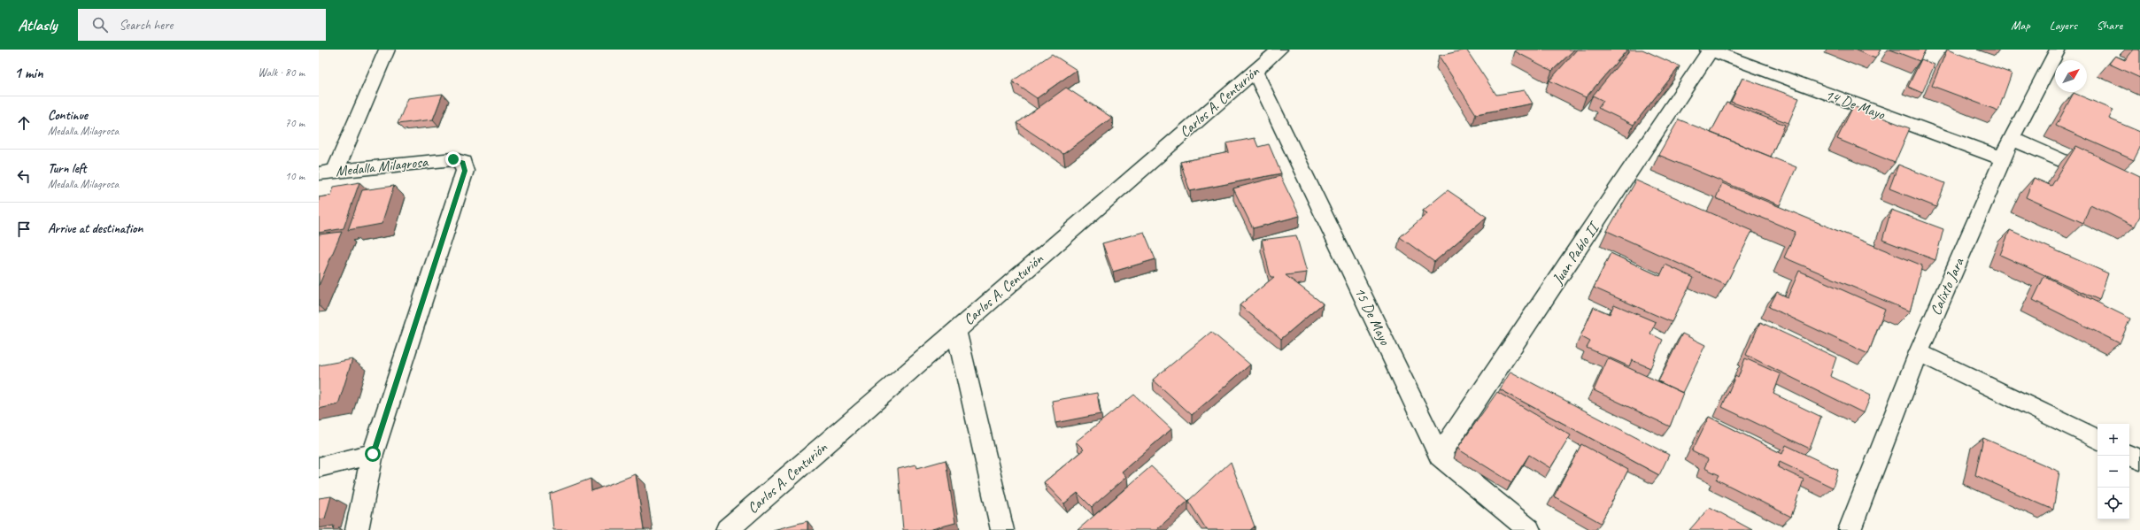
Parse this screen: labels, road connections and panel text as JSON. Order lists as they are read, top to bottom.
{
  "streets": {
    "street": [
      "Carlos A. Centurión",
      "14 De Mayo",
      "Medalla Milagrosa",
      "Juan Pablo II",
      "Calixto Jara",
      "15 De Mayo"
    ]
  },
  "crossings": [
    ["Carlos A. Centurión", "15 De Mayo"],
    ["14 De Mayo", "Juan Pablo II"],
    ["14 De Mayo", "Calixto Jara"],
    ["Juan Pablo II", "15 De Mayo"]
  ],
  "north": "top right",
  "page": {
    "header": "Atlasly",
    "search": "Search here",
    "nav": ["Map", "Layers", "Share"],
    "heading": ["1 min", "Walk · 80 m"],
    "list": [
      ["Continue", "Medalla Milagrosa", "70 m"],
      ["Turn left", "Medalla Milagrosa", "10 m"],
      "Arrive at destination"
    ],
    "map_buttons": ["+", "−"]
  }
}
